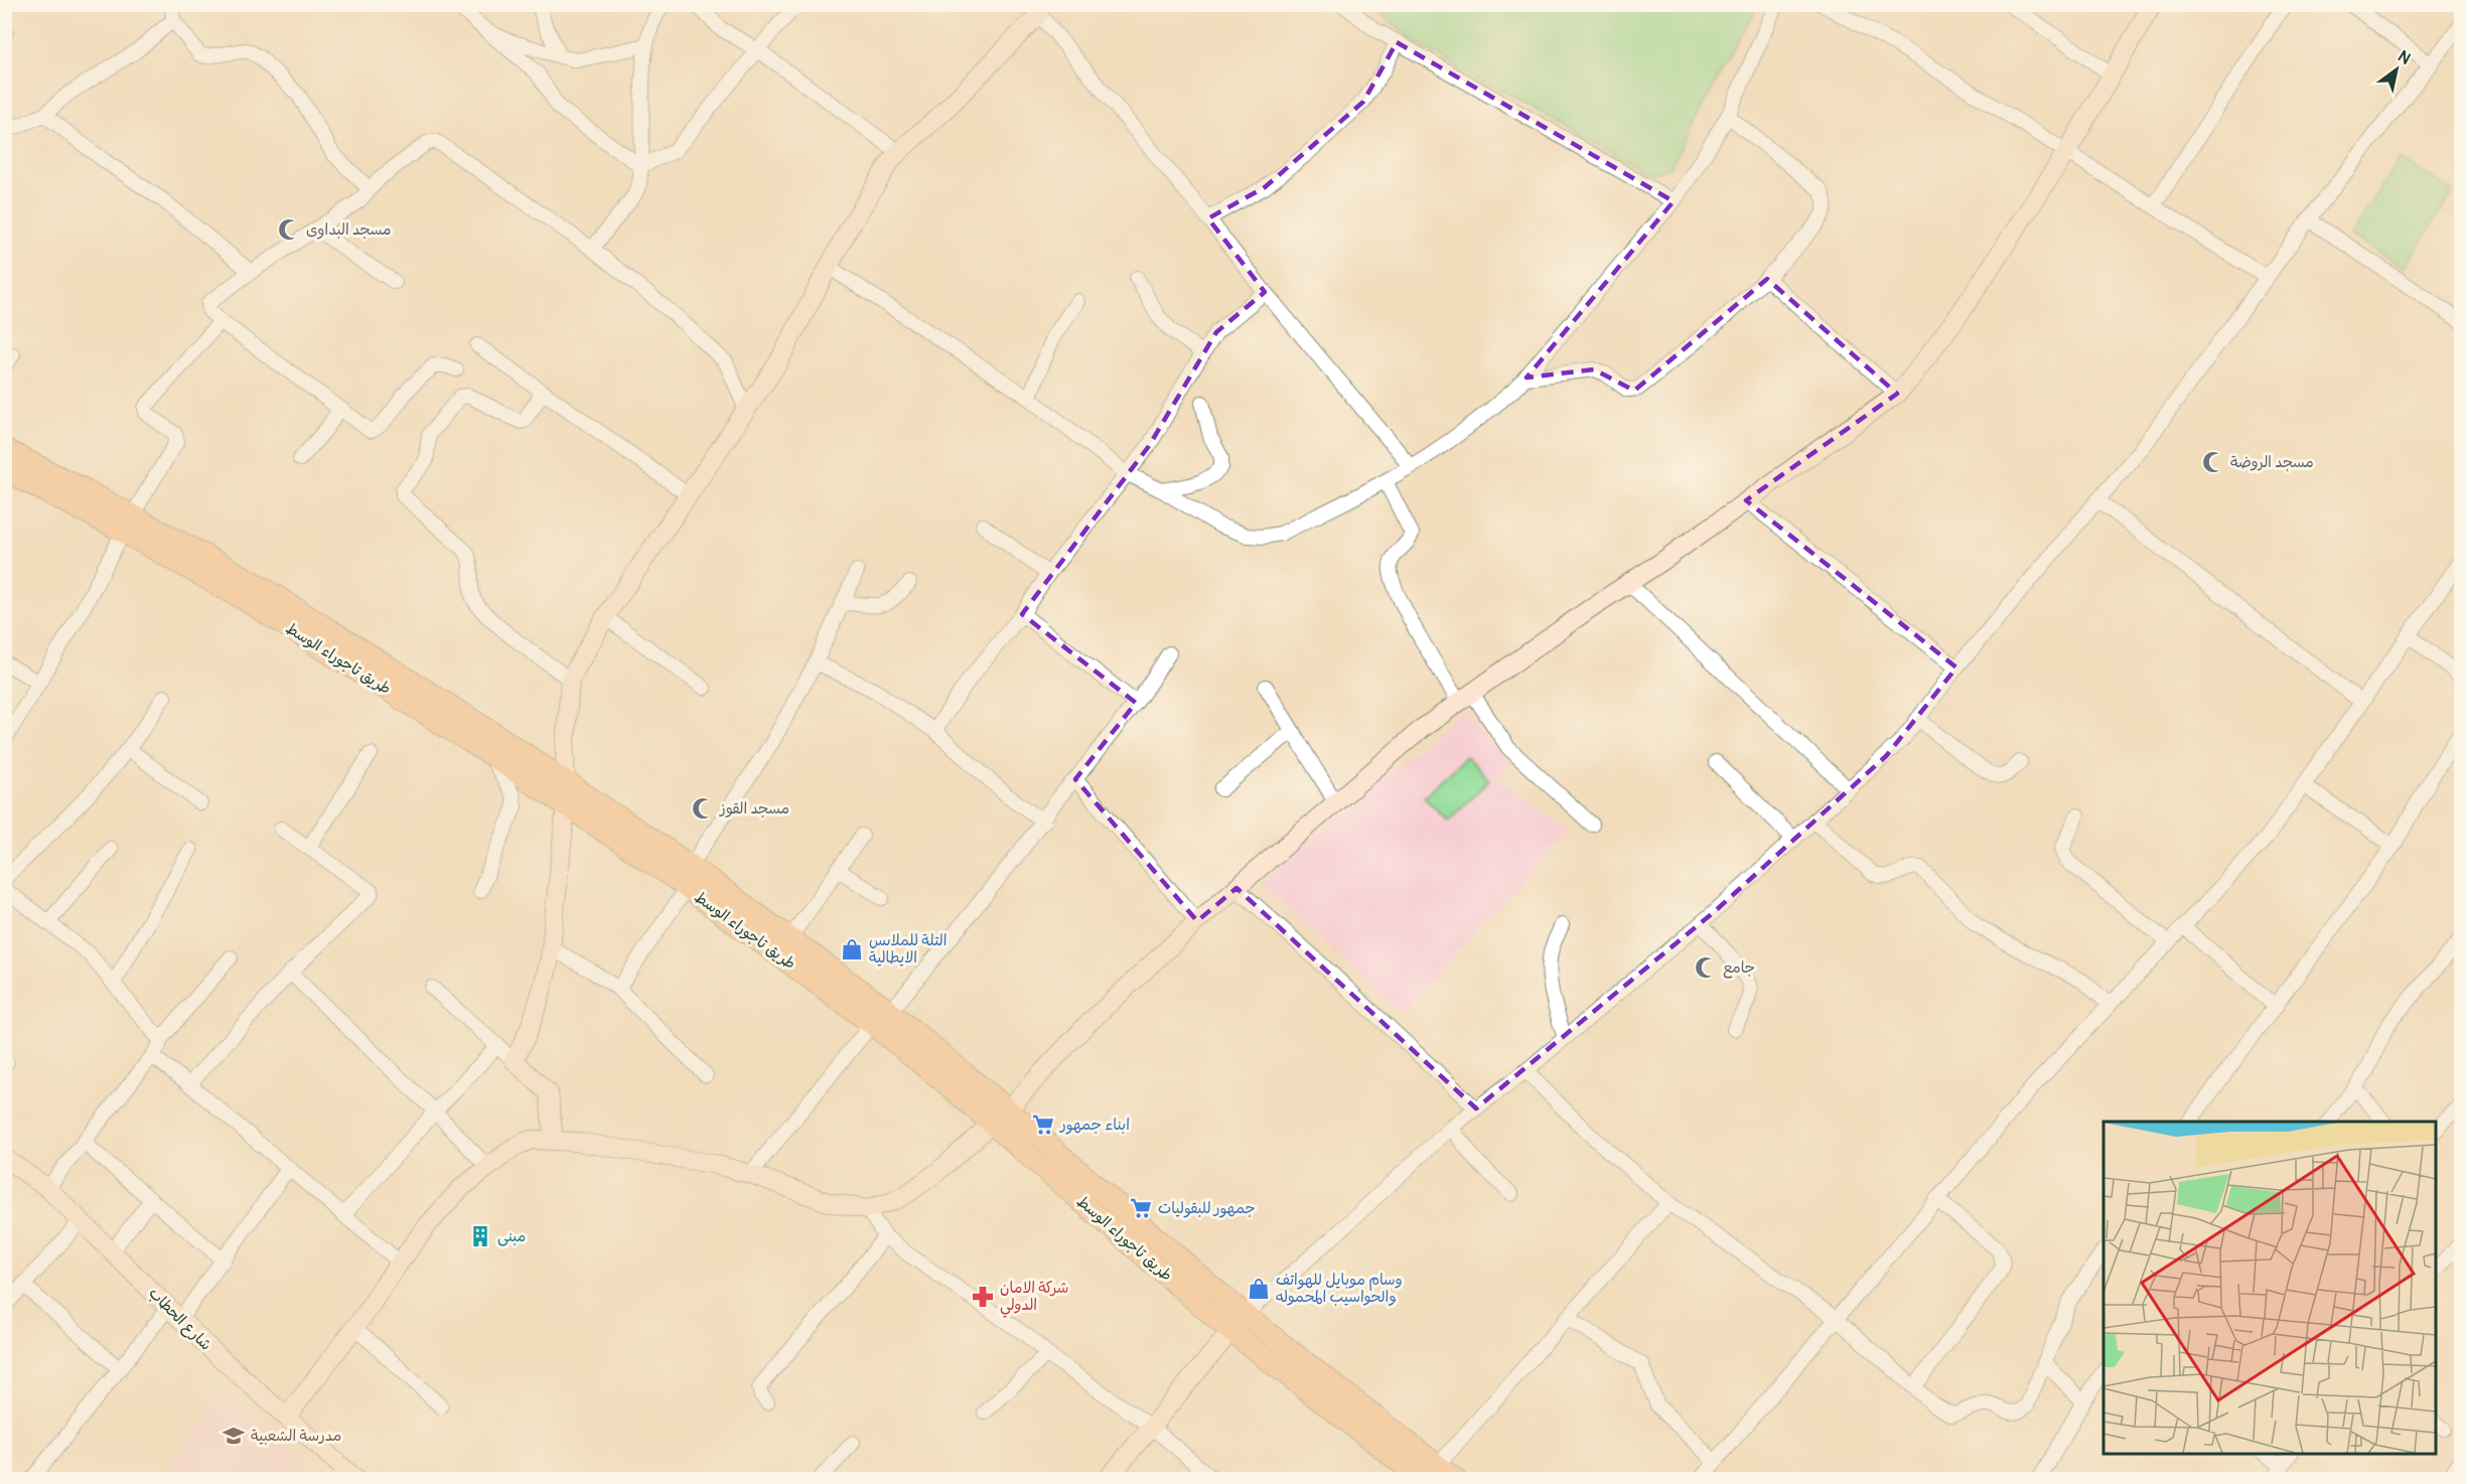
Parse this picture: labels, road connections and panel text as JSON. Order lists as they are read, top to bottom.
{
  "streets": {
    "main road": ["طريق تاجوراء الوسط"],
    "street": ["شارع الحطاب"]
  },
  "places": {
    "mosque": [
      "مسجد البداوى",
      "مسجد الروضة",
      "مسجد القوز",
      "جامع"
    ],
    "shop": ["التلة للملابس الايطالية", "وسام موبايل للهواتف والحواسيب المحموله"],
    "supermarket": ["ابناء جمهور", "جمهور للبقوليات"],
    "building": ["مبنى"],
    "pharmacy": ["شركة الامان الدولي"],
    "school or university": ["مدرسة الشعبية"]
  },
  "north": "top right"
}
